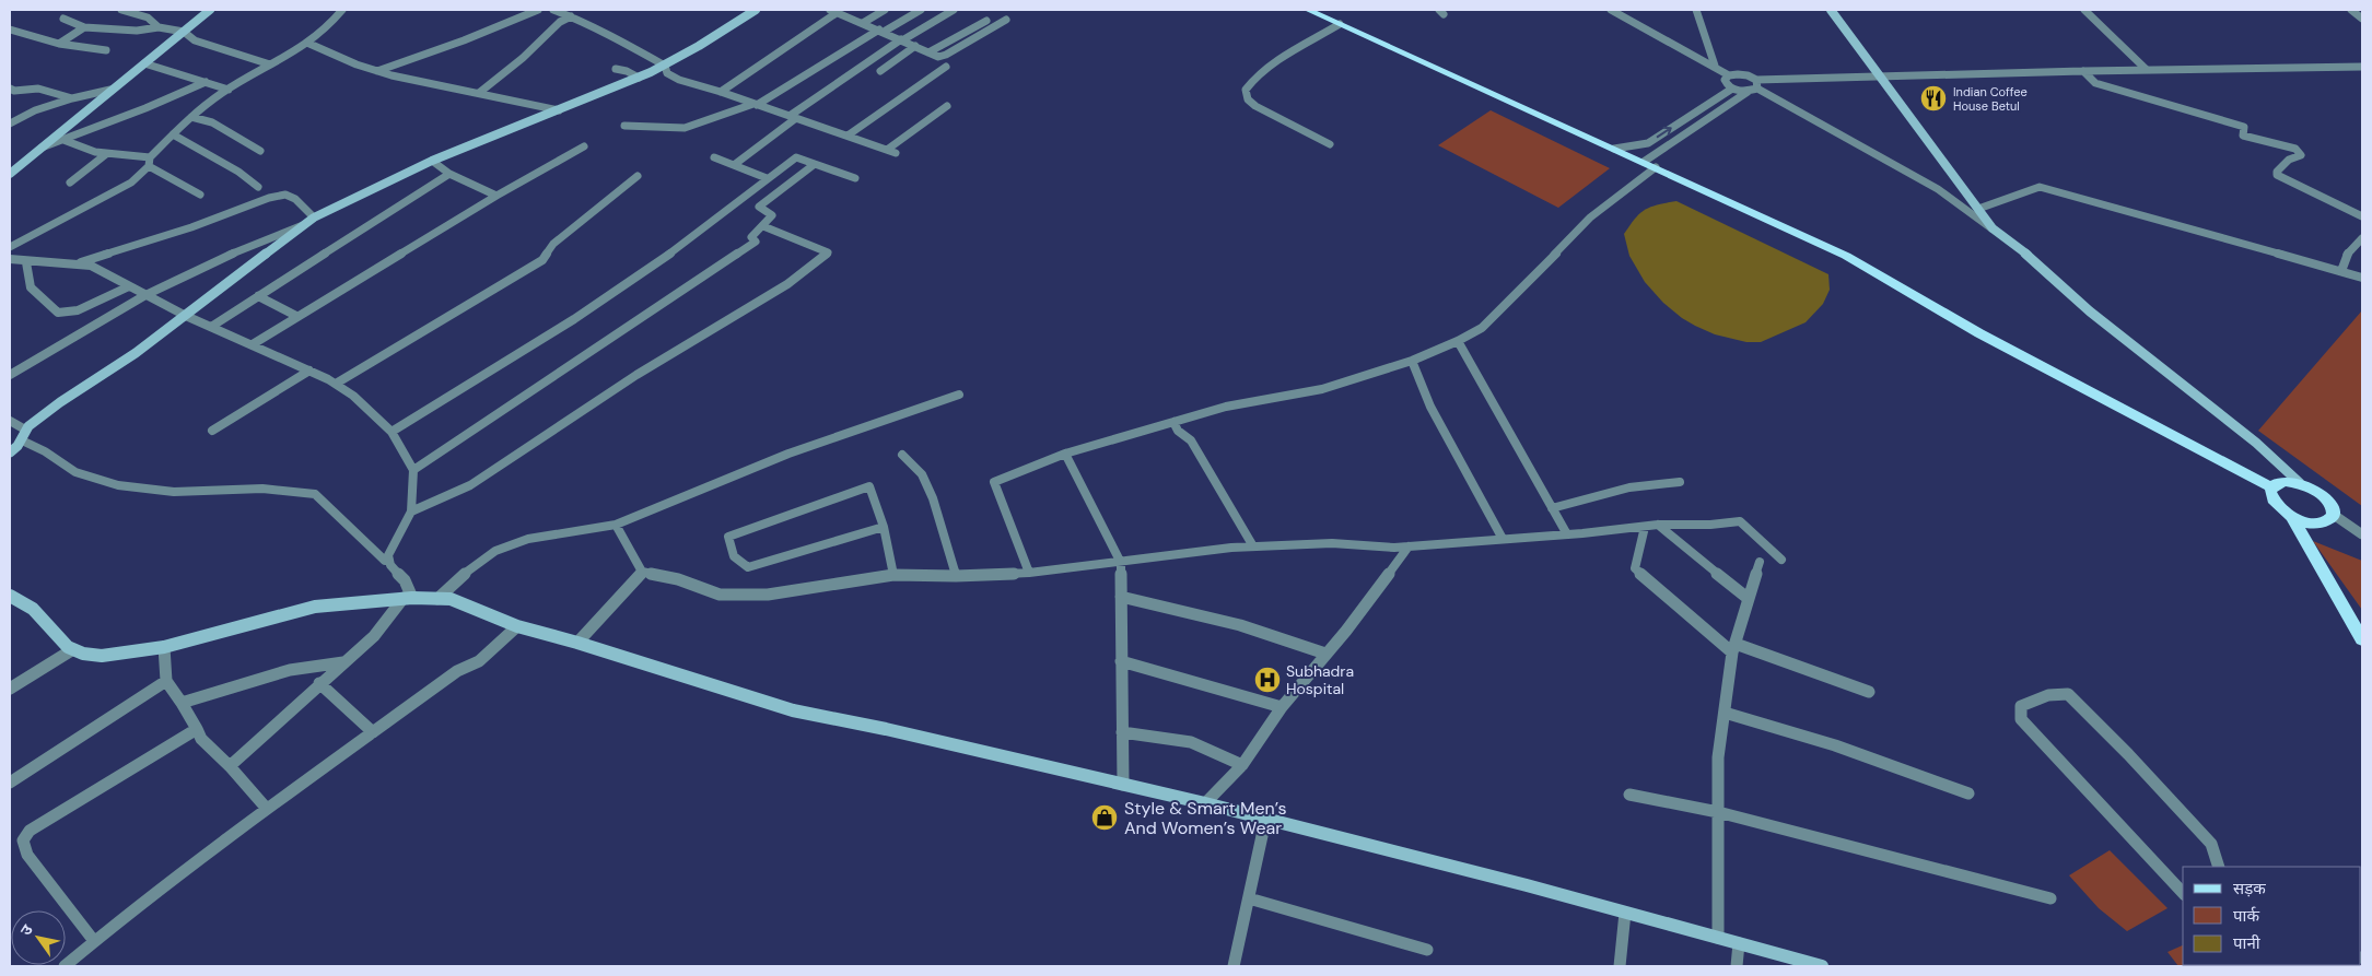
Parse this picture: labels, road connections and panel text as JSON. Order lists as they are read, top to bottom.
{
  "places": {
    "restaurant": ["Indian Coffee House Betul"],
    "hospital": ["Subhadra Hospital"],
    "shop": ["Style & Smart Men’s And Women’s Wear"]
  },
  "legend": ["सड़क", "पार्क", "पानी"],
  "north": "top left"
}
